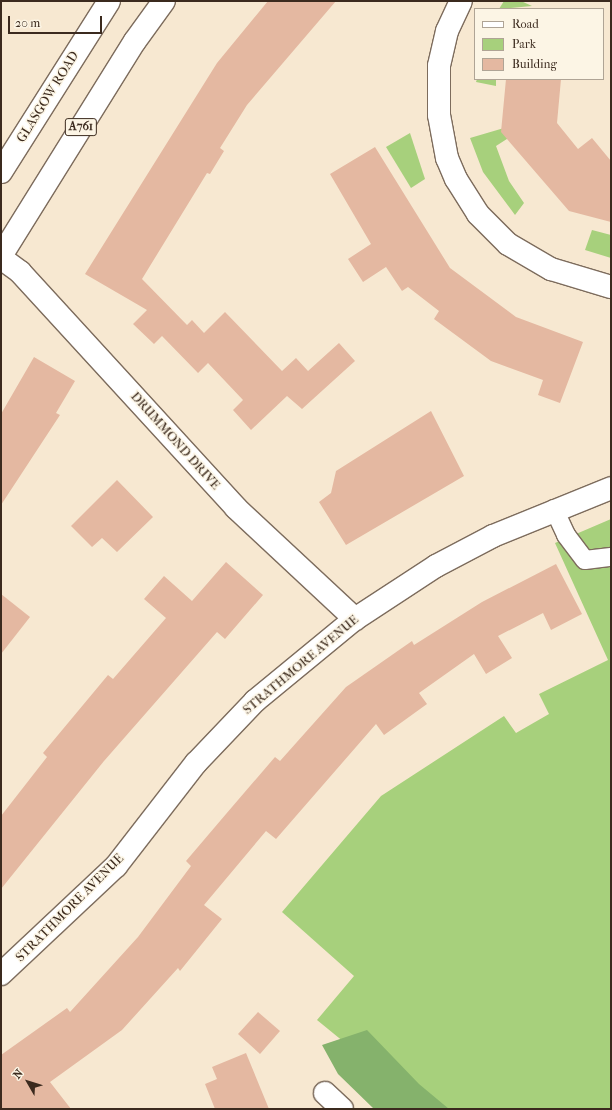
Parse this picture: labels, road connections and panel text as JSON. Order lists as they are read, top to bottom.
{
  "streets": {
    "street": [
      "GLASGOW ROAD",
      "A761",
      "DRUMMOND DRIVE",
      "STRATHMORE AVENUE"
    ]
  },
  "crossings": [
    ["A761", "DRUMMOND DRIVE"],
    ["DRUMMOND DRIVE", "STRATHMORE AVENUE"]
  ],
  "legend": ["Road", "Park", "Building"],
  "scale_bar": "20 m",
  "north": "top left"
}
